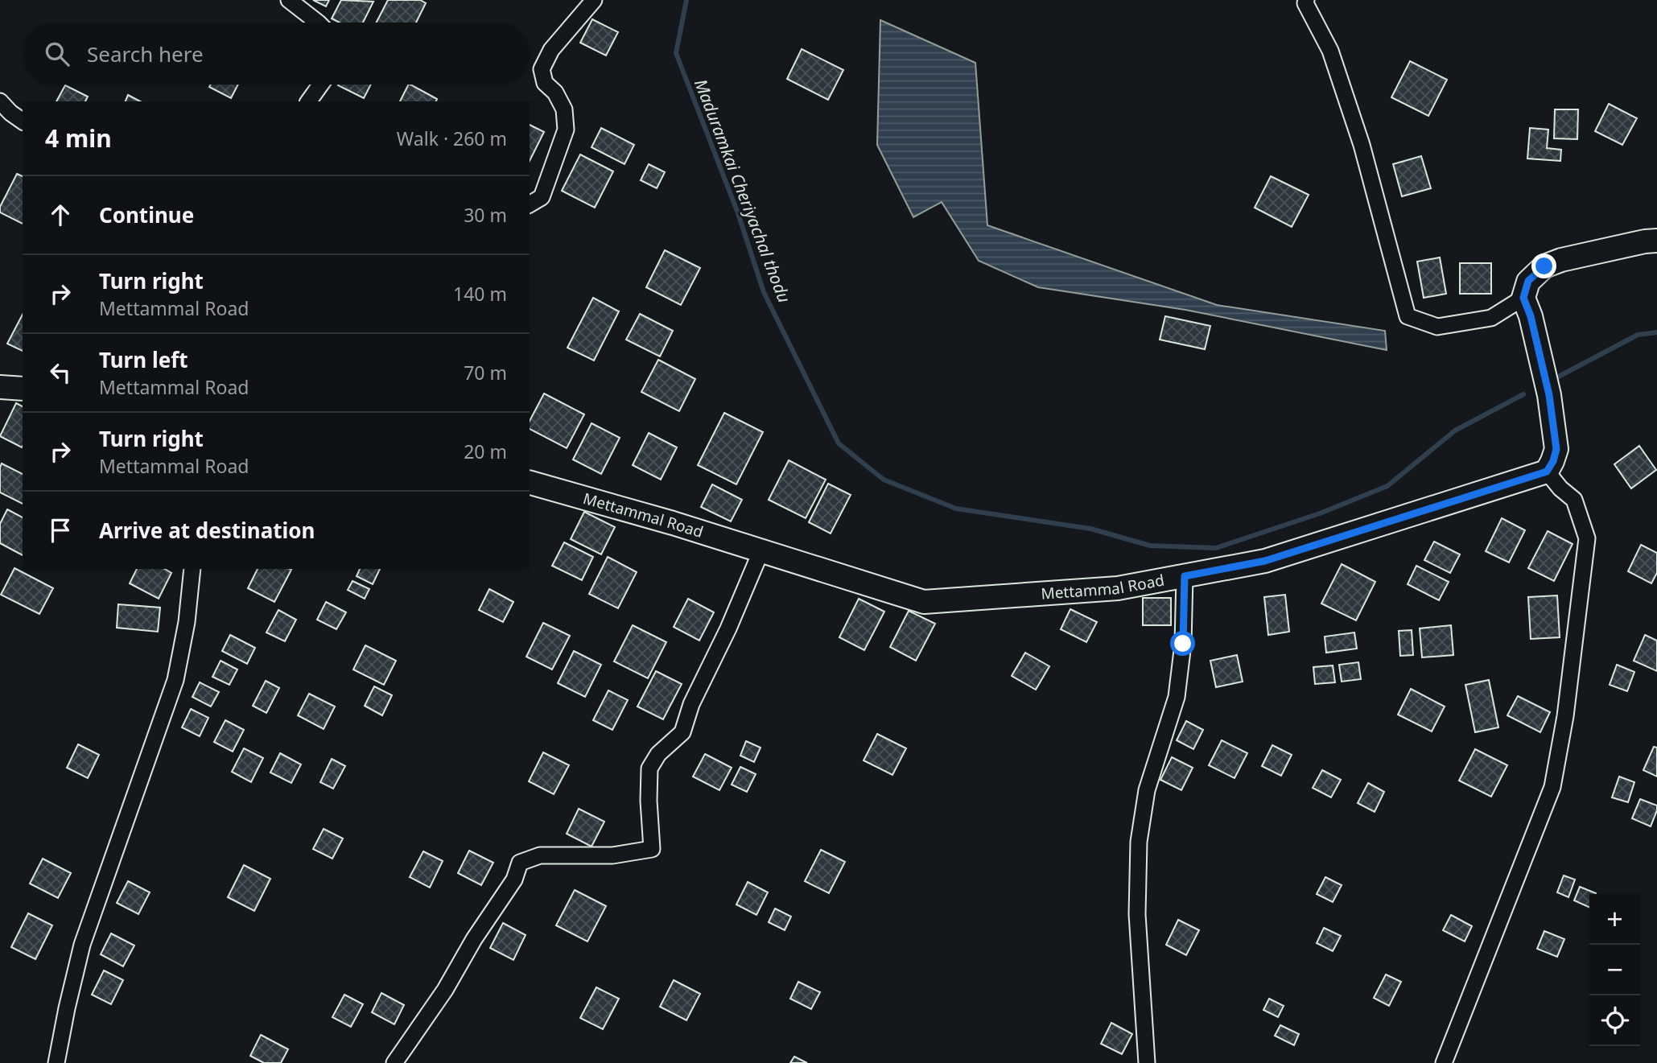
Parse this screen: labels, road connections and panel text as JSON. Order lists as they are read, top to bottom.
{
  "streets": {
    "main road": ["Mettammal Road"]
  },
  "water": ["Maduramkai Cheriyachal thodu"],
  "page": {
    "search": "Search here",
    "heading": ["4 min", "Walk · 260 m"],
    "list": [
      ["Continue", "30 m"],
      ["Turn right", "Mettammal Road", "140 m"],
      ["Turn left", "Mettammal Road", "70 m"],
      ["Turn right", "Mettammal Road", "20 m"],
      "Arrive at destination"
    ],
    "map_buttons": ["+", "−"]
  }
}
